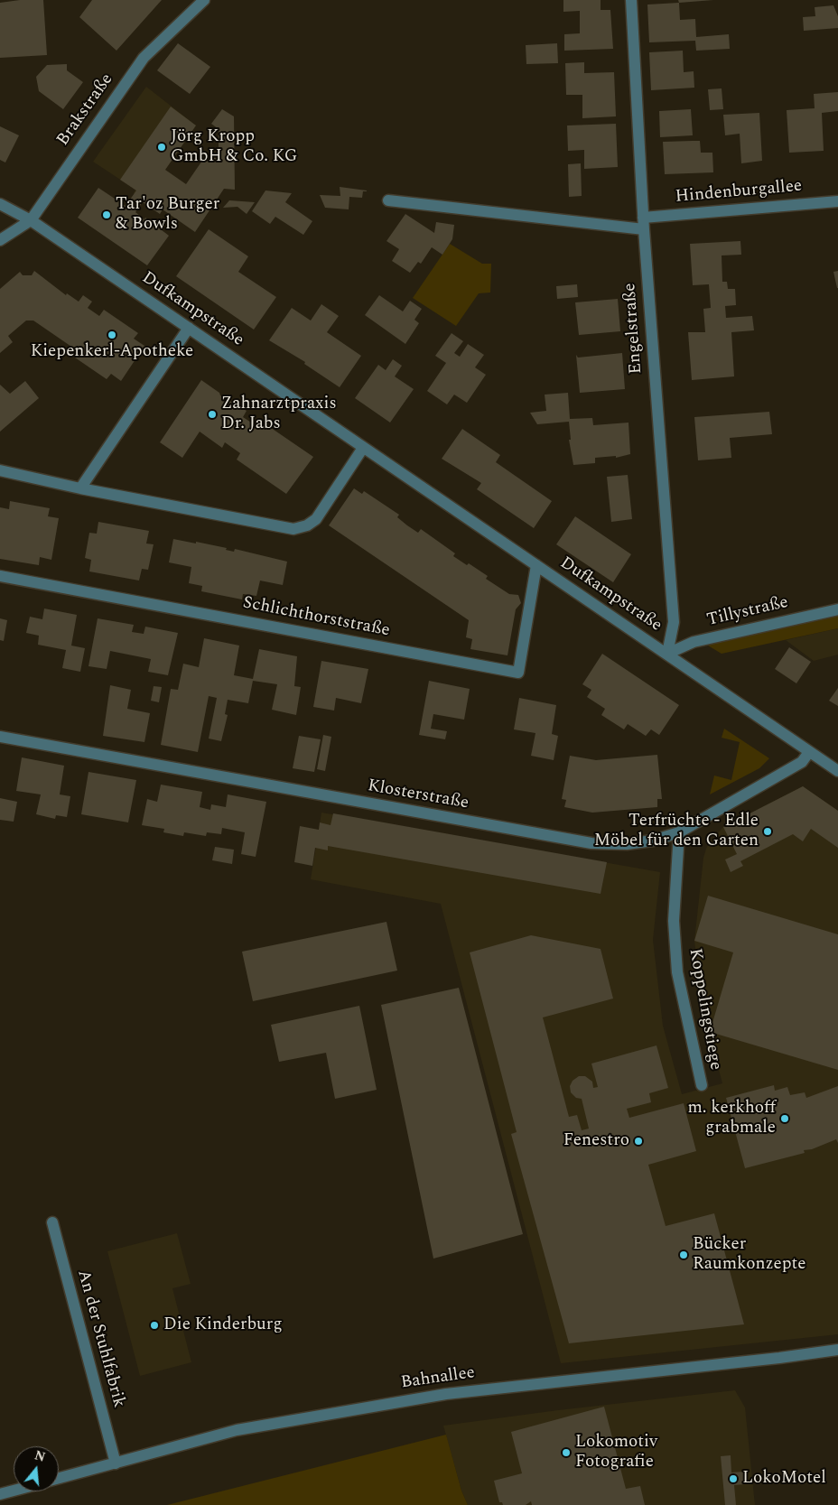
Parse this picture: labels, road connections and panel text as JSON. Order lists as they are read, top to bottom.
{
  "streets": {
    "street": [
      "Brakstraße",
      "Hindenburgallee",
      "Dufkampstraße",
      "Engelstraße",
      "Tillystraße",
      "Schlichthorststraße",
      "Klosterstraße",
      "Koppelingstiege",
      "An der Stuhlfabrik",
      "Bahnallee"
    ]
  },
  "crossings": [
    ["Brakstraße", "Dufkampstraße"],
    ["Hindenburgallee", "Engelstraße"],
    ["Dufkampstraße", "Engelstraße"],
    ["Dufkampstraße", "Tillystraße"],
    ["Dufkampstraße", "Schlichthorststraße"],
    ["Dufkampstraße", "Klosterstraße"],
    ["Engelstraße", "Tillystraße"],
    ["Klosterstraße", "Koppelingstiege"],
    ["An der Stuhlfabrik", "Bahnallee"]
  ],
  "places": [
    "Jörg Kropp GmbH & Co. KG",
    "Tar'oz Burger & Bowls",
    "Kiepenkerl-Apotheke",
    "Zahnarztpraxis Dr. Jabs",
    "Terfrüchte - Edle Möbel für den Garten",
    "m. kerkhoff grabmale",
    "Fenestro",
    "Bücker Raumkonzepte",
    "Die Kinderburg",
    "Lokomotiv Fotografie",
    "LokoMotel"
  ],
  "north": "top"
}
